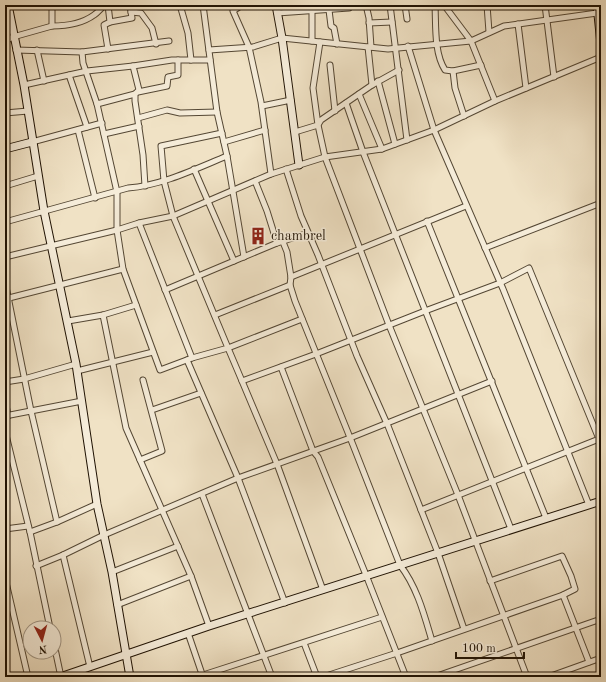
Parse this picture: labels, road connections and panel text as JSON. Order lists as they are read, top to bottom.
{
  "places": {
    "building": ["chambrel"]
  },
  "scale_bar": "100 m",
  "north": "bottom"
}
